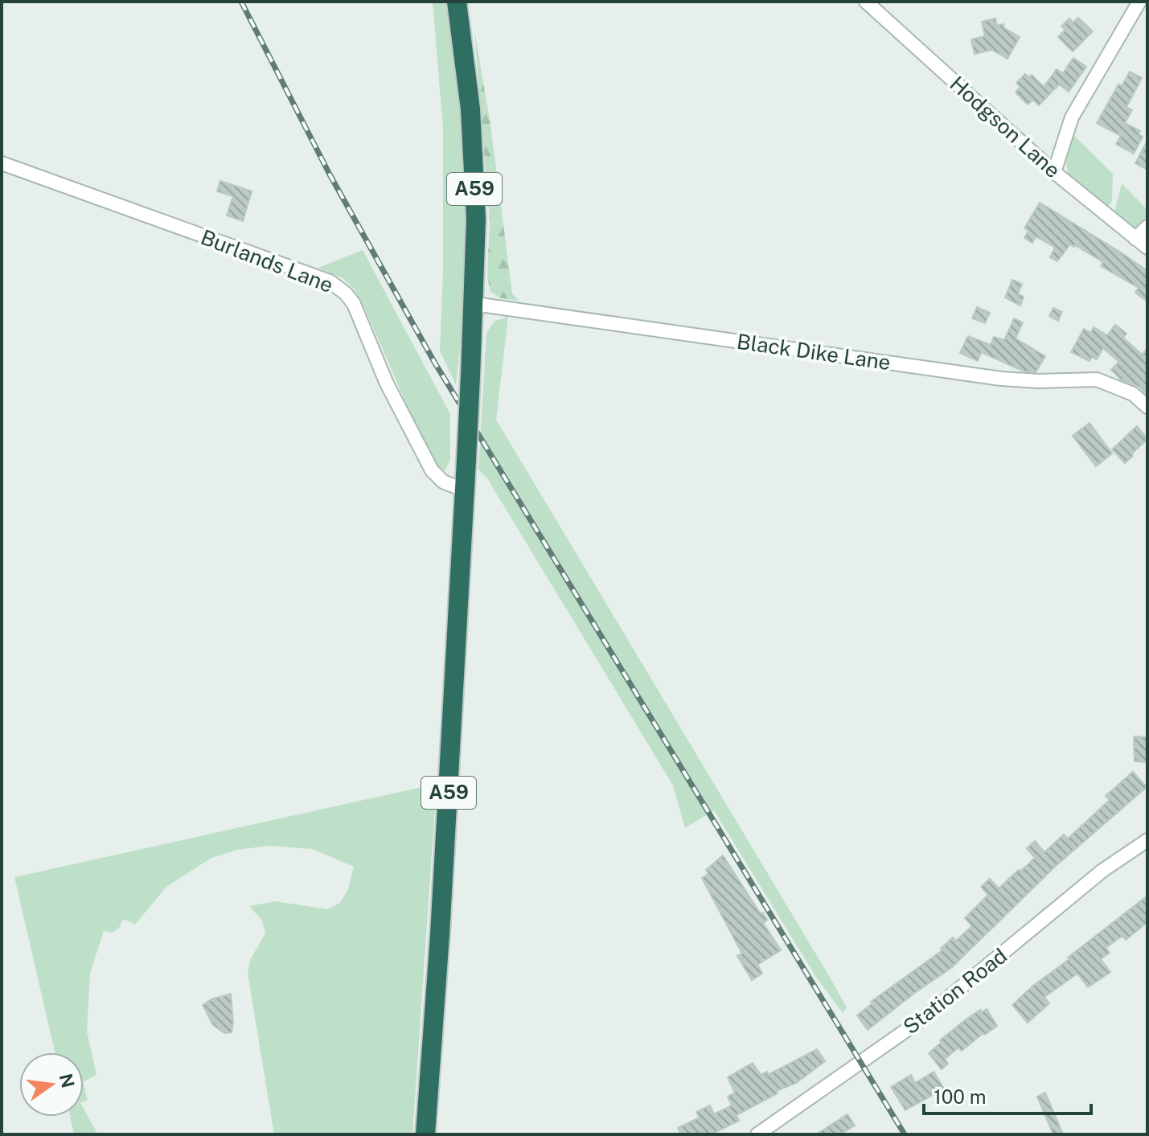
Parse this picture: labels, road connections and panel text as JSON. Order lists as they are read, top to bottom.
{
  "streets": {
    "highway": ["A59"],
    "street": [
      "Hodgson Lane",
      "Burlands Lane",
      "Black Dike Lane",
      "Station Road"
    ]
  },
  "crossings": [
    ["A59", "Burlands Lane"],
    ["A59", "Black Dike Lane"]
  ],
  "scale_bar": "100 m",
  "north": "right"
}
